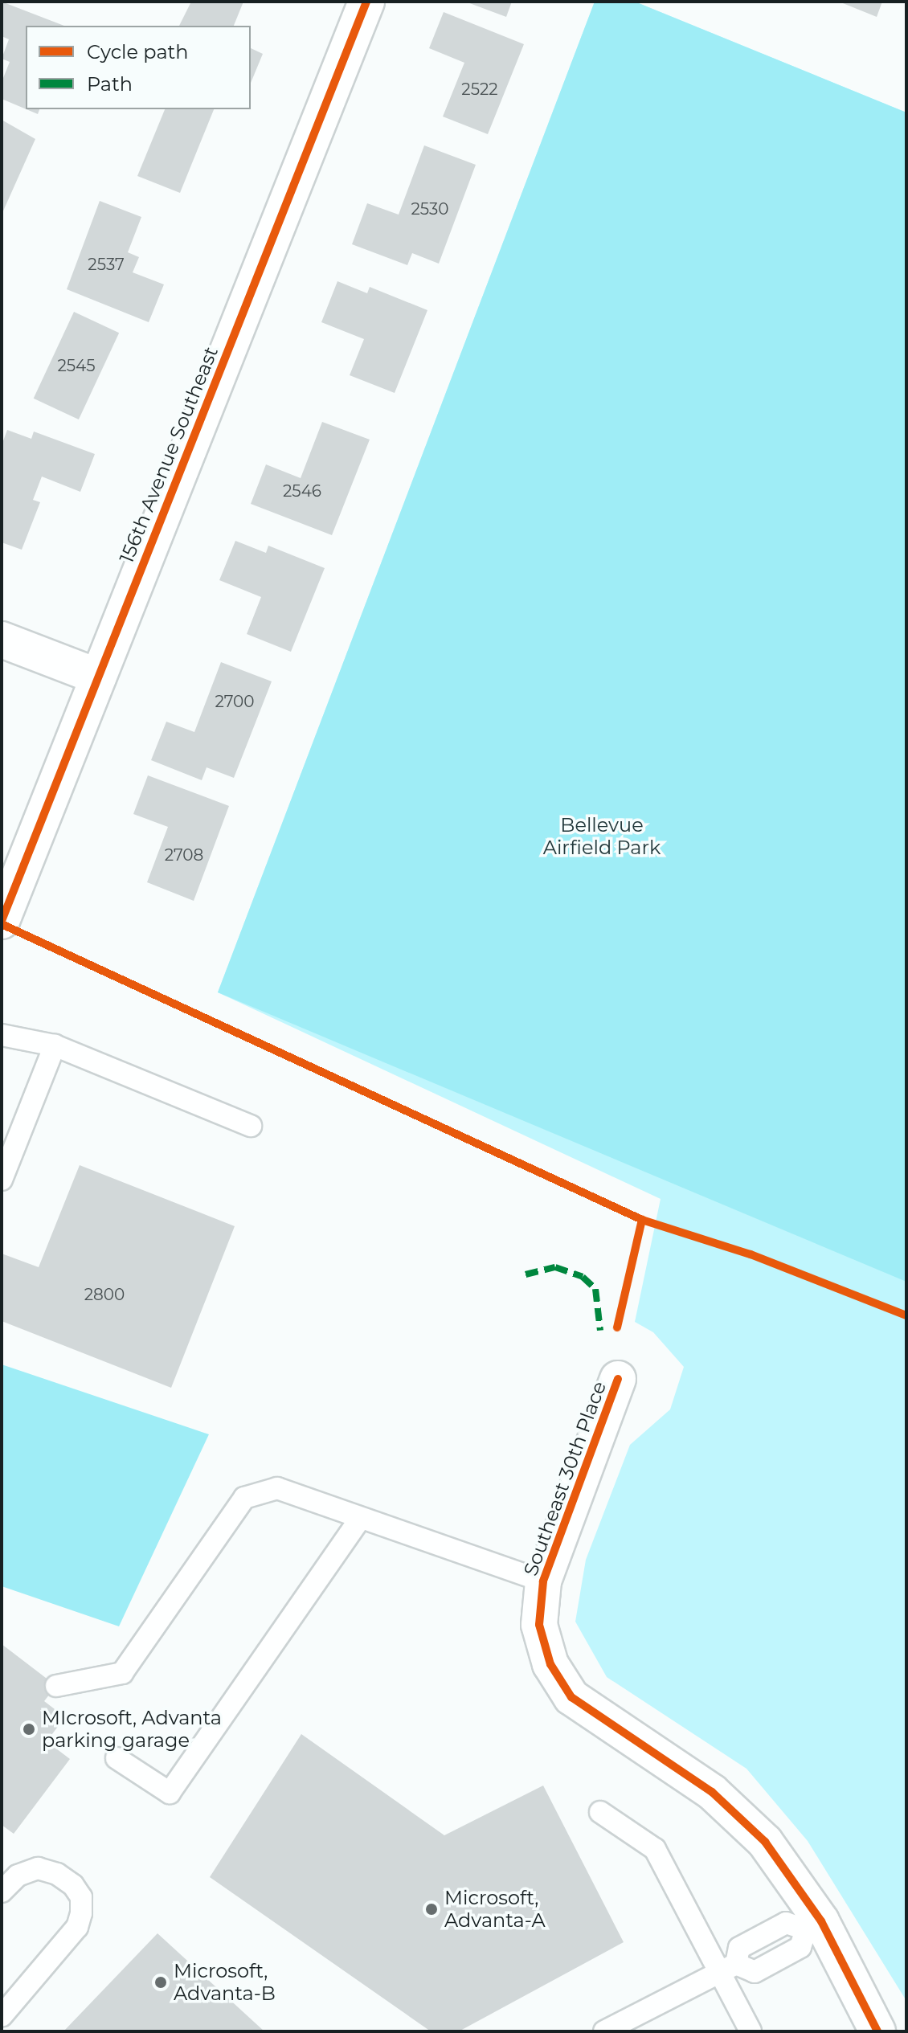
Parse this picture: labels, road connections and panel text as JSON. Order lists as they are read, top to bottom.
{
  "streets": {
    "street": ["156th Avenue Southeast", "Southeast 30th Place"]
  },
  "parks": ["Bellevue Airfield Park"],
  "places": ["MIcrosoft, Advanta parking garage", "Microsoft, Advanta-A", "Microsoft, Advanta-B"],
  "house_numbers": [
    "2522",
    "2530",
    "2537",
    "2545",
    "2546",
    "2700",
    "2708",
    "2800"
  ],
  "legend": ["Cycle path", "Path"]
}
